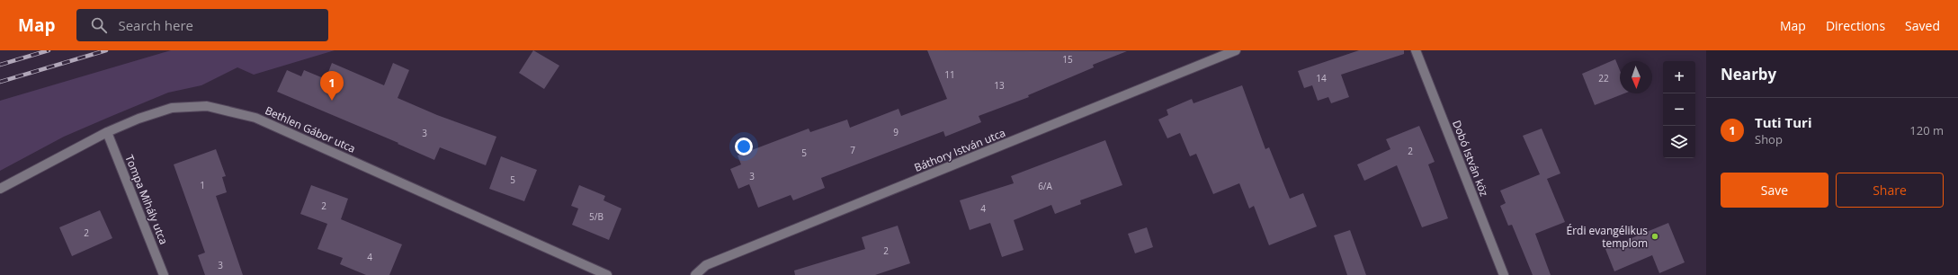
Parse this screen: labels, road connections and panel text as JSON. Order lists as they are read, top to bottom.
{
  "streets": {
    "street": [
      "Bethlen Gábor utca",
      "Báthory István utca",
      "Dobó István köz",
      "Tompa Mihály utca"
    ]
  },
  "crossings": [
    ["Bethlen Gábor utca", "Tompa Mihály utca"]
  ],
  "places": ["Érdi evangélikus templom"],
  "house_numbers": [
    "15",
    "11",
    "14",
    "22",
    "13",
    "9",
    "3",
    "7",
    "2",
    "5",
    "3",
    "5",
    "1",
    "6/A",
    "2",
    "4",
    "5/B",
    "2",
    "2",
    "4",
    "3"
  ],
  "north": "bottom",
  "page": {
    "header": "Map",
    "search": "Search here",
    "nav": ["Map", "Directions", "Saved"],
    "heading": "Nearby",
    "map_buttons": ["+", "−"],
    "pins": "1",
    "list": [
      {
        "mark": "1",
        "name": "Tuti Turi",
        "note": "Shop",
        "value": "120 m"
      }
    ],
    "buttons": ["Save", "Share"]
  }
}
